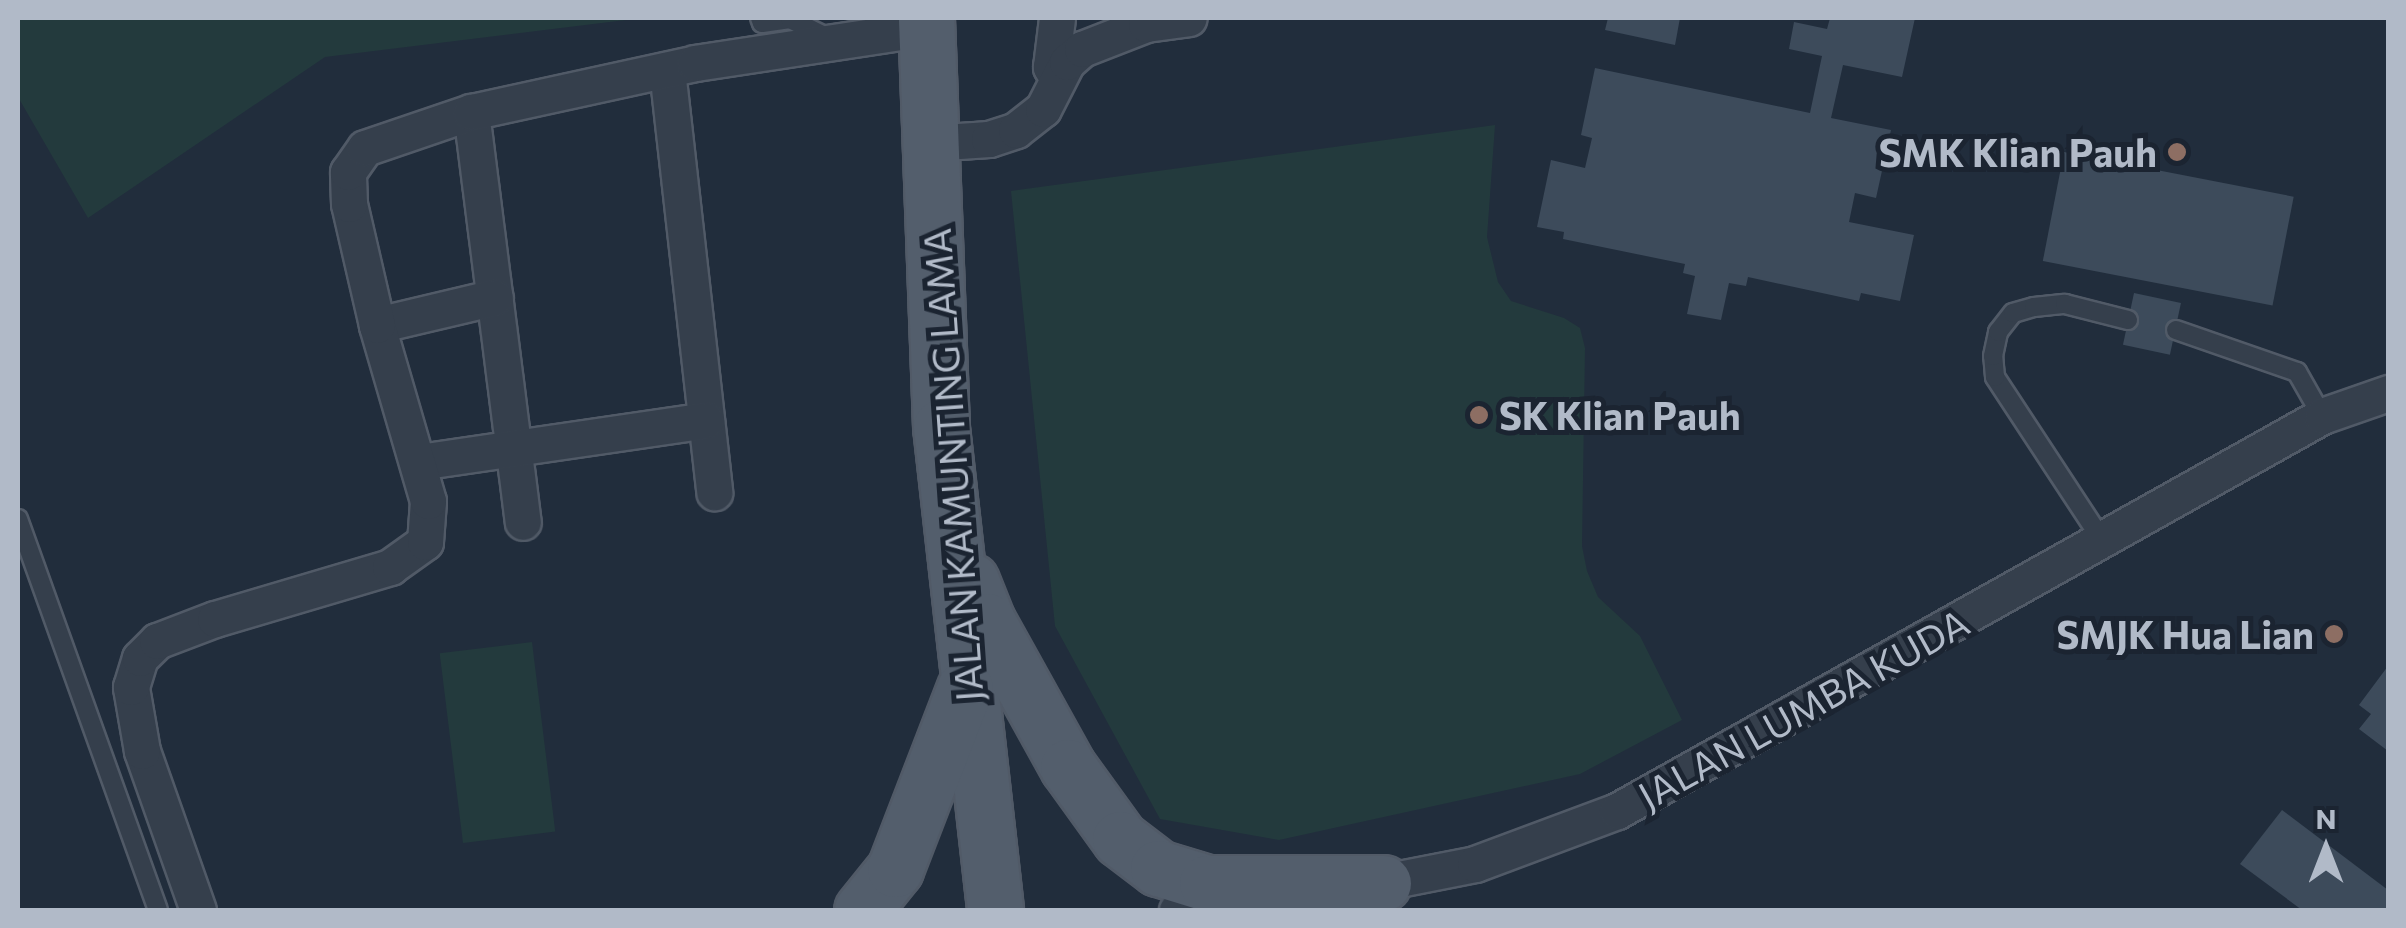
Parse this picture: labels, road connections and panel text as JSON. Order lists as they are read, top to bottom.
{
  "streets": {
    "main road": ["JALAN KAMUNTING LAMA"],
    "street": ["JALAN LUMBA KUDA"]
  },
  "places": ["SMK Klian Pauh", "SK Klian Pauh", "SMJK Hua Lian"],
  "north": "top"
}
